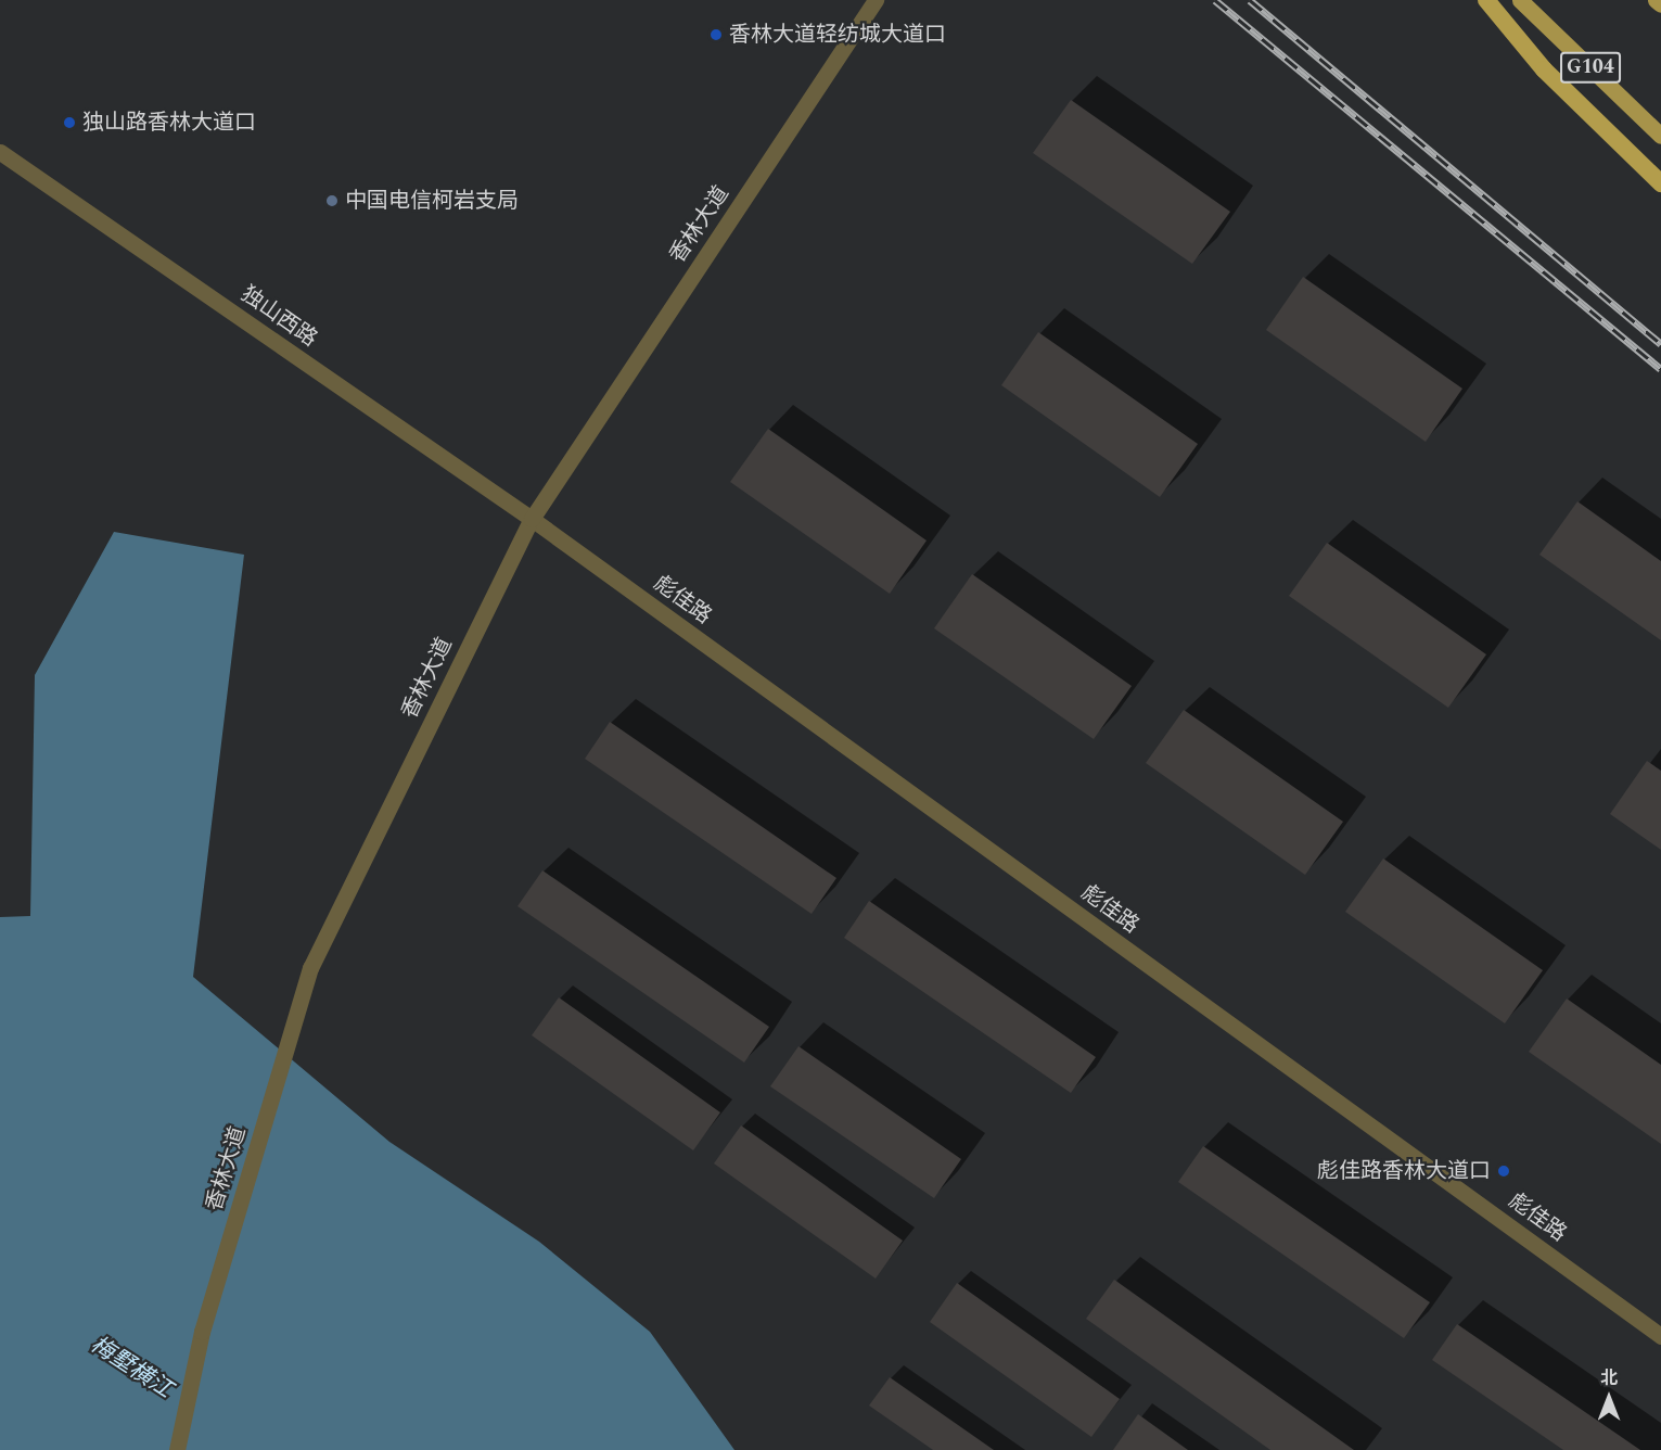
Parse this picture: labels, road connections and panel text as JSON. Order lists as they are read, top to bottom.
{
  "streets": {
    "main road": ["G104"],
    "street": ["香林大道", "独山西路", "彪佳路"]
  },
  "crossings": [
    ["香林大道", "独山西路"],
    ["香林大道", "彪佳路"],
    ["独山西路", "彪佳路"]
  ],
  "water": ["梅墅横江"],
  "places": [
    "香林大道轻纺城大道口",
    "独山路香林大道口",
    "中国电信柯岩支局",
    "彪佳路香林大道口"
  ],
  "north": "top"
}
